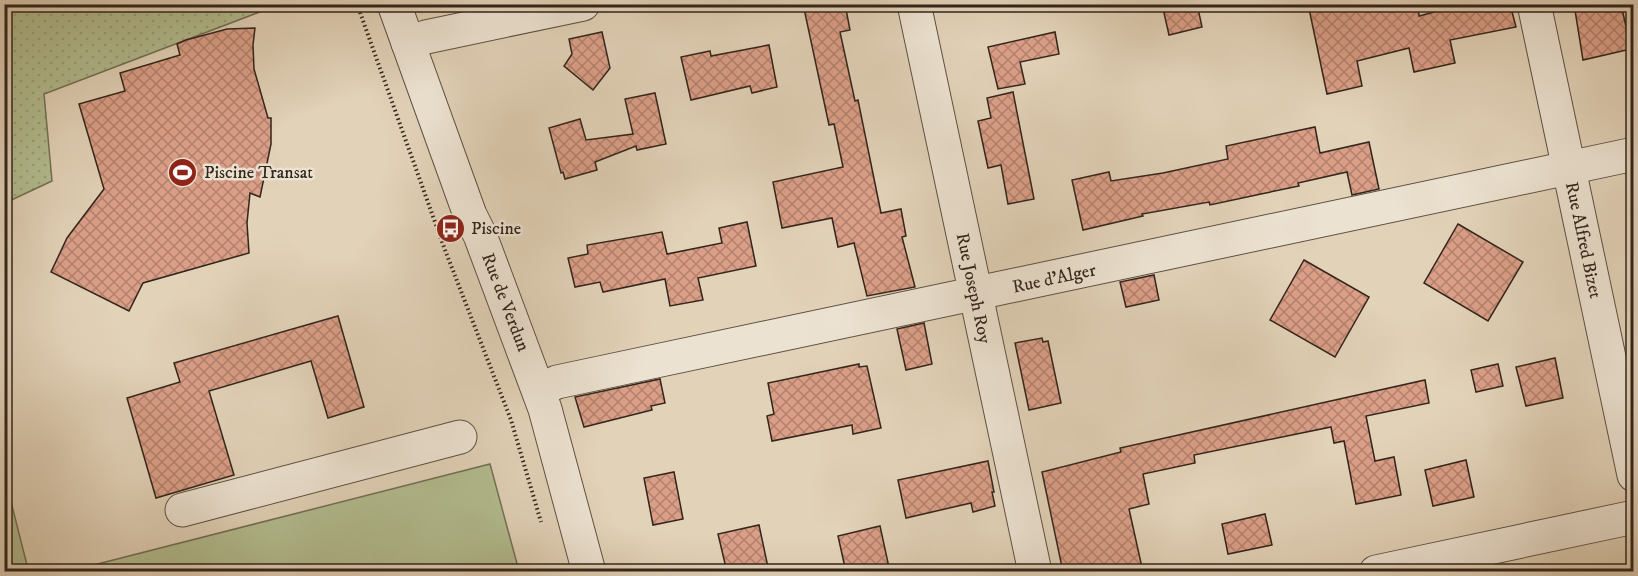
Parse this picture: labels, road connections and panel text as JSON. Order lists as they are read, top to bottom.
{
  "streets": {
    "street": [
      "Rue Alfred Bizet",
      "Rue d'Alger",
      "Rue Joseph Roy",
      "Rue de Verdun"
    ]
  },
  "crossings": [
    ["Rue Alfred Bizet", "Rue d'Alger"],
    ["Rue d'Alger", "Rue Joseph Roy"],
    ["Rue d'Alger", "Rue de Verdun"]
  ],
  "places": {
    "sports": ["Piscine Transat"],
    "bus stop": ["Piscine"]
  }
}
